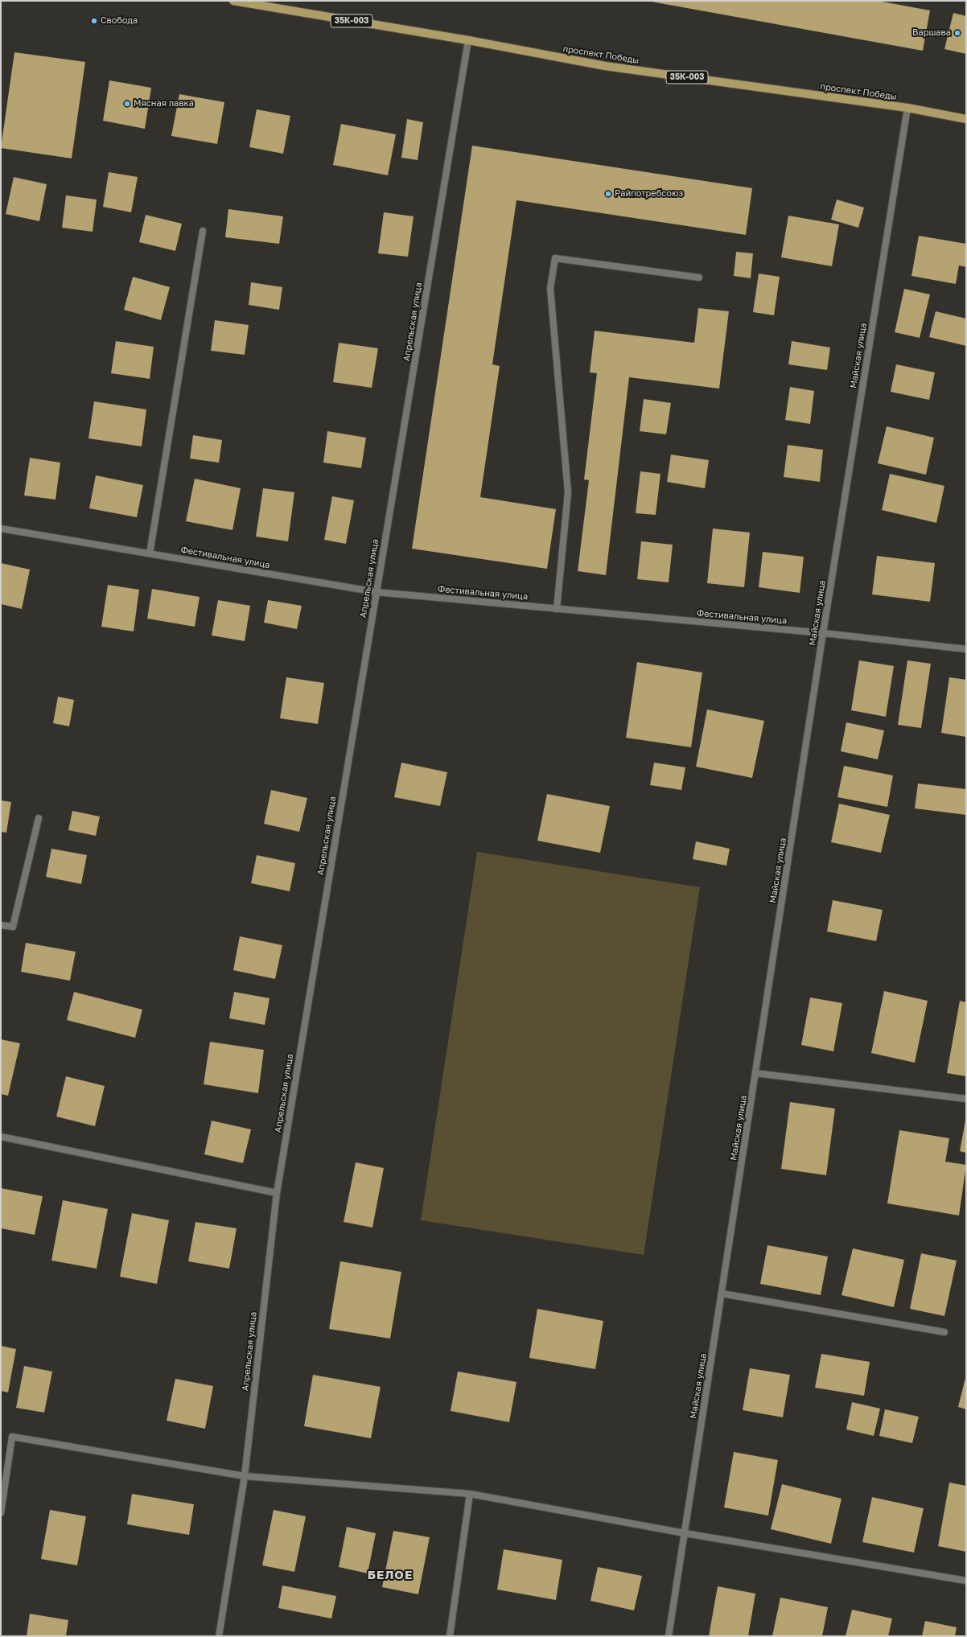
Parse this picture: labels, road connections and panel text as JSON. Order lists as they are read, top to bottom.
{
  "streets": {
    "main road": ["35К-003", "проспект Победы"],
    "street": ["Апрельская улица", "Майская улица", "Фестивальная улица"]
  },
  "crossings": [
    ["проспект Победы", "Апрельская улица"],
    ["проспект Победы", "Майская улица"],
    ["Апрельская улица", "Фестивальная улица"],
    ["Майская улица", "Фестивальная улица"]
  ],
  "districts": ["БЕЛОЕ"],
  "places": [
    "Свобода",
    "Варшава",
    "Мясная лавка",
    "Райпотребсоюз"
  ]
}
